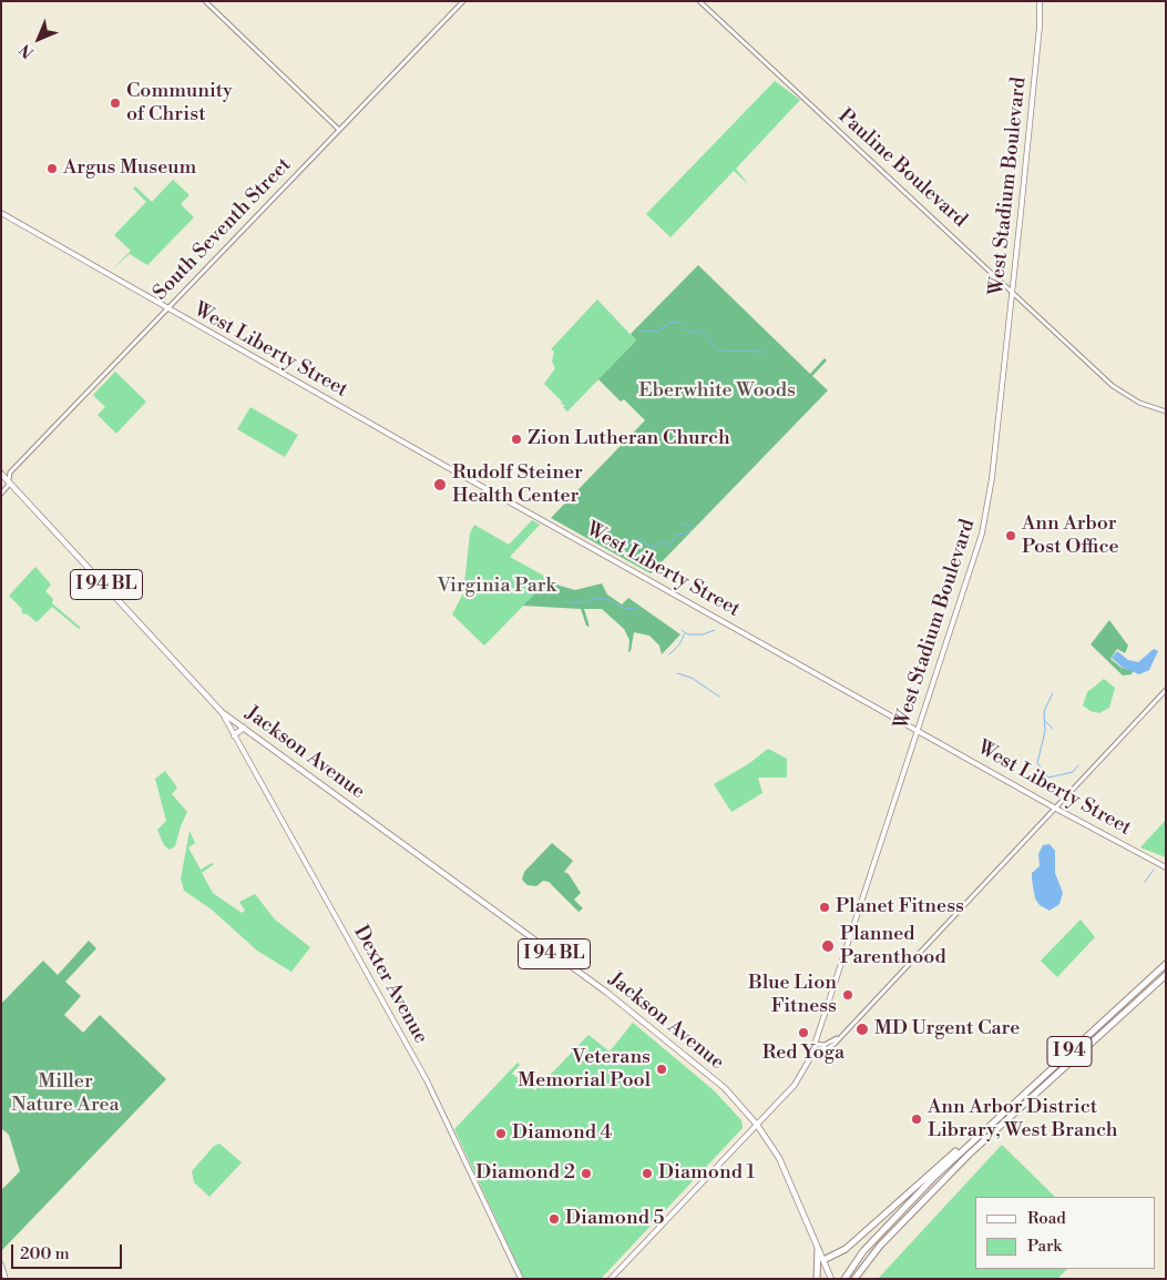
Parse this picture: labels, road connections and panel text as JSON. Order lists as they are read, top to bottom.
{
  "streets": {
    "highway": ["I 94"],
    "main road": [
      "West Stadium Boulevard",
      "West Liberty Street",
      "I 94 BL",
      "Jackson Avenue",
      "Dexter Avenue"
    ],
    "street": ["Pauline Boulevard", "South Seventh Street"]
  },
  "crossings": [
    ["Pauline Boulevard", "West Stadium Boulevard"],
    ["West Stadium Boulevard", "West Liberty Street"],
    ["West Stadium Boulevard", "Jackson Avenue"],
    ["South Seventh Street", "West Liberty Street"],
    ["South Seventh Street", "I 94 BL"],
    ["I 94 BL", "Jackson Avenue"],
    ["I 94 BL", "Dexter Avenue"],
    ["Jackson Avenue", "Dexter Avenue"]
  ],
  "parks": ["Eberwhite Woods", "Virginia Park", "Miller Nature Area"],
  "places": [
    "Community of Christ",
    "Argus Museum",
    "Zion Lutheran Church",
    "Rudolf Steiner Health Center",
    "Ann Arbor Post Office",
    "Planet Fitness",
    "Planned Parenthood",
    "Blue Lion Fitness",
    "MD Urgent Care",
    "Red Yoga",
    "Veterans Memorial Pool",
    "Ann Arbor District Library, West Branch",
    "Diamond 4",
    "Diamond 2",
    "Diamond 1",
    "Diamond 5"
  ],
  "legend": ["Road", "Park"],
  "scale_bar": "200 m",
  "north": "bottom left"
}
